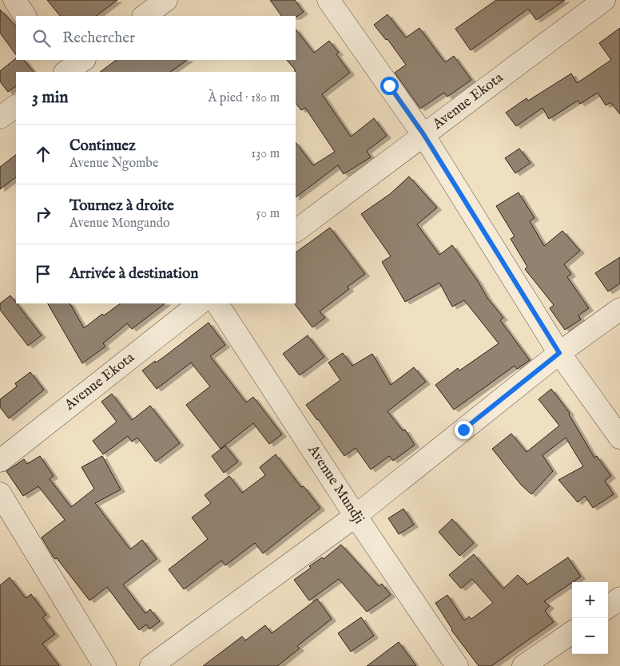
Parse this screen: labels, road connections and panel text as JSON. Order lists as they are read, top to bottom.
{
  "streets": {
    "street": ["Avenue Ekota", "Avenue Mundji"]
  },
  "page": {
    "search": "Rechercher",
    "heading": ["3 min", "À pied · 180 m"],
    "list": [
      ["Continuez", "Avenue Ngombe", "130 m"],
      ["Tournez à droite", "Avenue Mongando", "50 m"],
      "Arrivée à destination"
    ],
    "map_buttons": ["+", "−"]
  }
}
